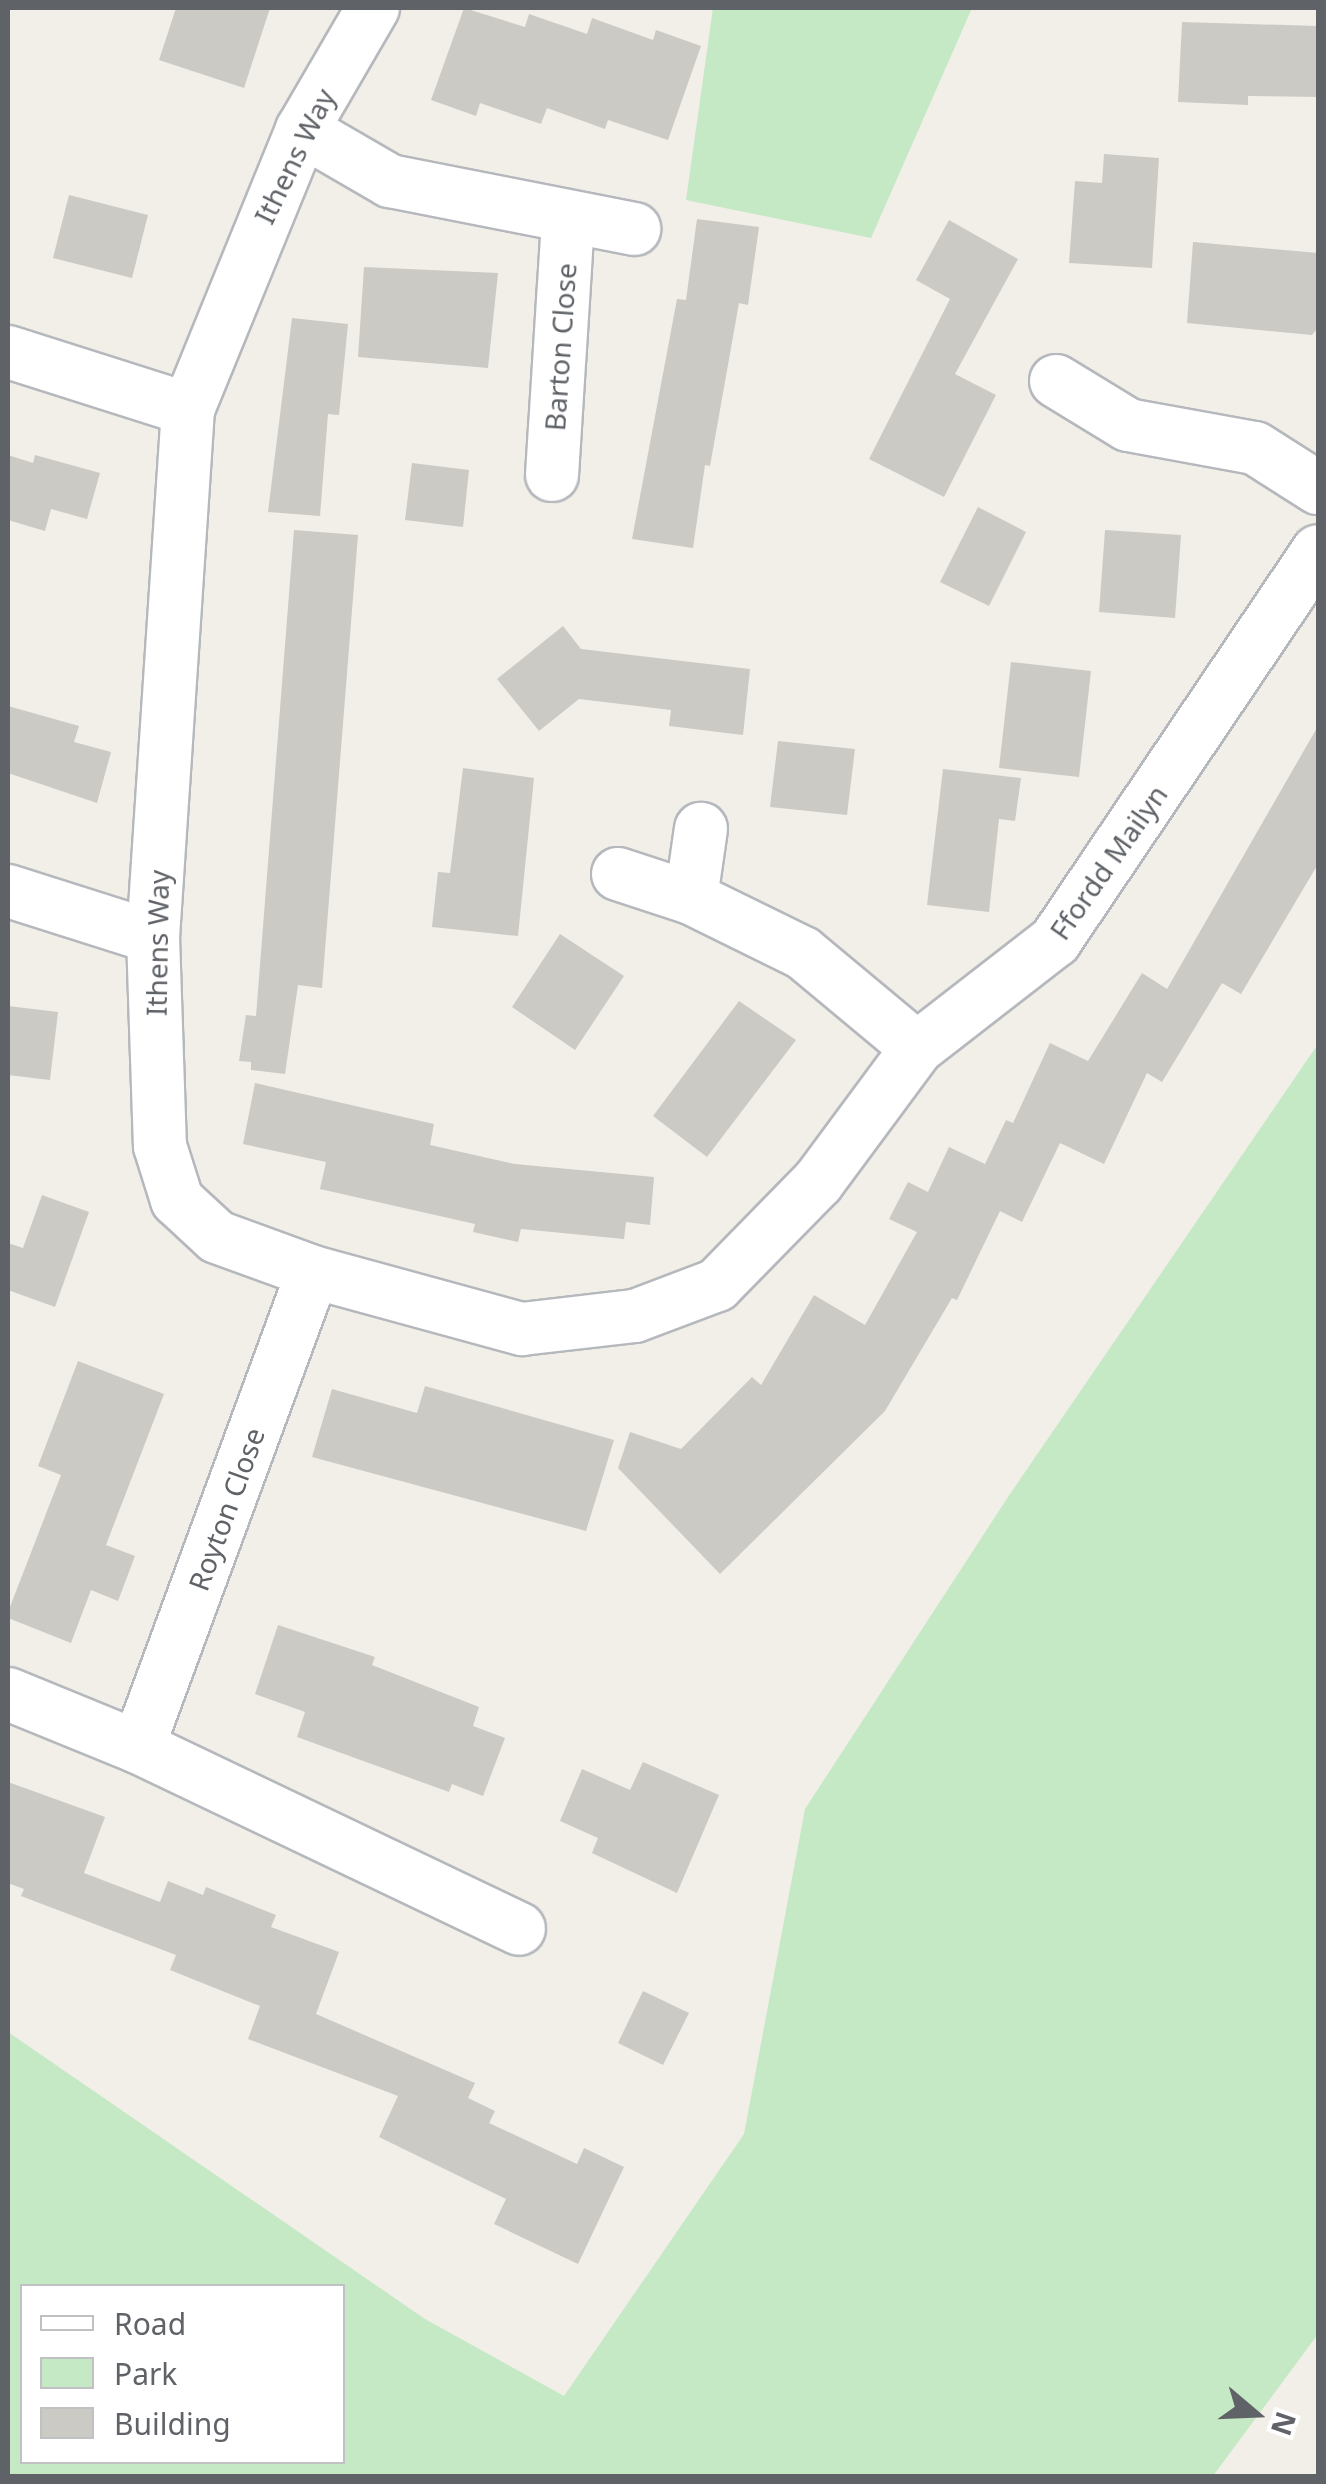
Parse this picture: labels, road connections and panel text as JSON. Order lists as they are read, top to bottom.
{
  "streets": {
    "street": [
      "Ithens Way",
      "Barton Close",
      "Ffordd Mailyn",
      "Royton Close"
    ]
  },
  "crossings": [
    ["Ithens Way", "Ffordd Mailyn"],
    ["Ithens Way", "Royton Close"]
  ],
  "legend": ["Road", "Park", "Building"],
  "north": "right"
}
